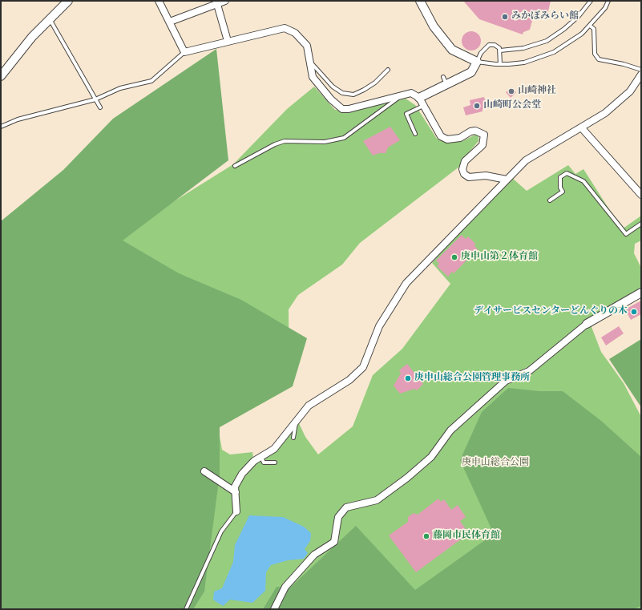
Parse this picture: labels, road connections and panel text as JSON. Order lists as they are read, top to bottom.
{
  "parks": ["庚申山総合公園"],
  "places": [
    "みかぼみらい館",
    "山崎神社",
    "山崎町公会堂",
    "庚申山第２体育館",
    "デイサービスセンターどんぐりの木",
    "庚申山総合公園管理事務所",
    "藤岡市民体育館"
  ]
}
